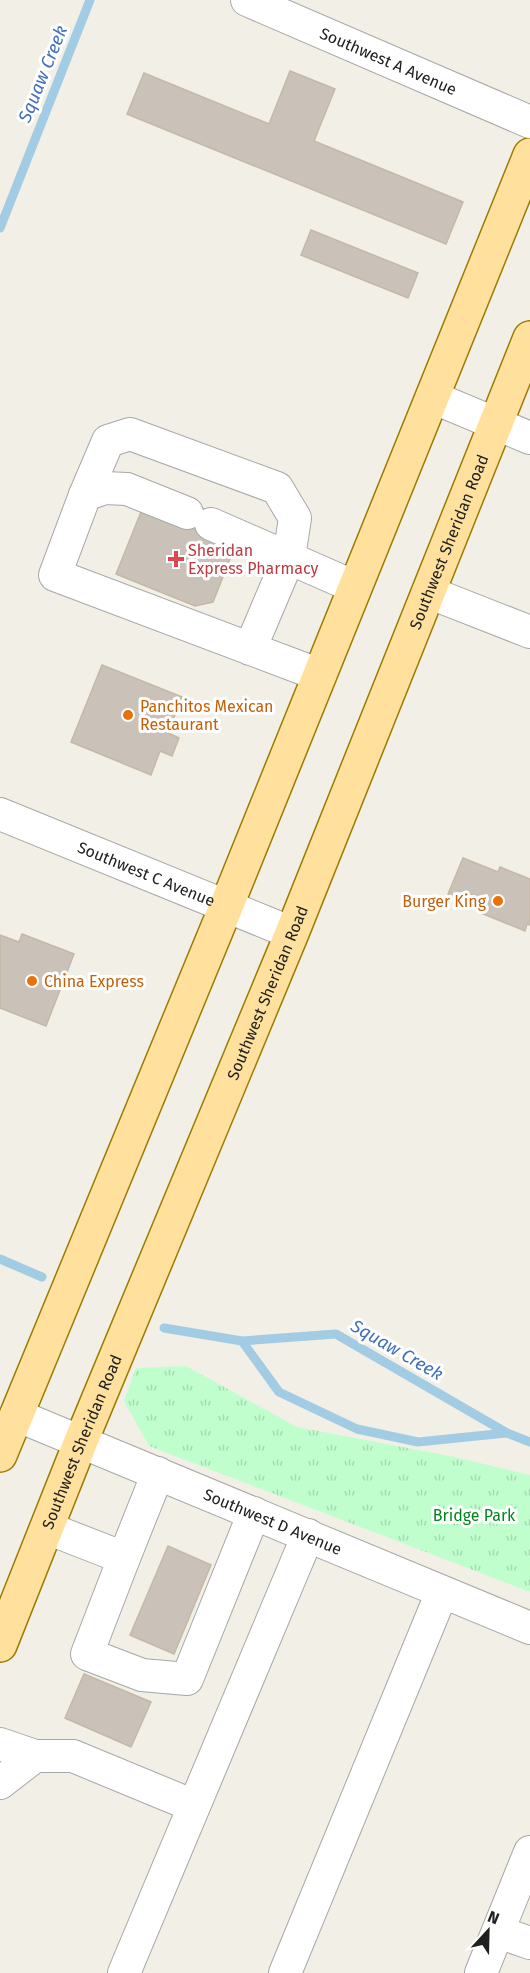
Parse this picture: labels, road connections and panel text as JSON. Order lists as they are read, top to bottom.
{
  "streets": {
    "main road": ["Southwest Sheridan Road"],
    "street": ["Southwest A Avenue", "Southwest C Avenue", "Southwest D Avenue"]
  },
  "crossings": [
    ["Southwest Sheridan Road", "Southwest C Avenue"],
    ["Southwest Sheridan Road", "Southwest D Avenue"]
  ],
  "water": ["Squaw Creek"],
  "parks": ["Bridge Park"],
  "places": {
    "health": ["Sheridan Express Pharmacy"],
    "other": ["Panchitos Mexican Restaurant", "Burger King", "China Express"]
  },
  "north": "top"
}
